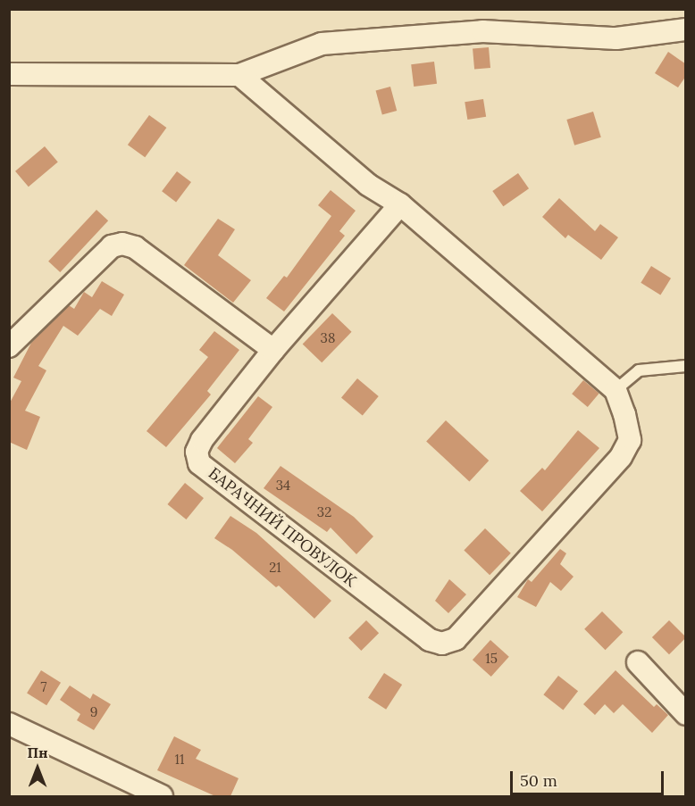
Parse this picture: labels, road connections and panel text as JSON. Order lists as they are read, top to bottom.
{
  "streets": {
    "street": ["БАРАЧНИЙ ПРОВУЛОК"]
  },
  "house_numbers": [
    "38",
    "34",
    "32",
    "21",
    "15",
    "7",
    "9",
    "11"
  ],
  "scale_bar": "50 m",
  "north": "top"
}
